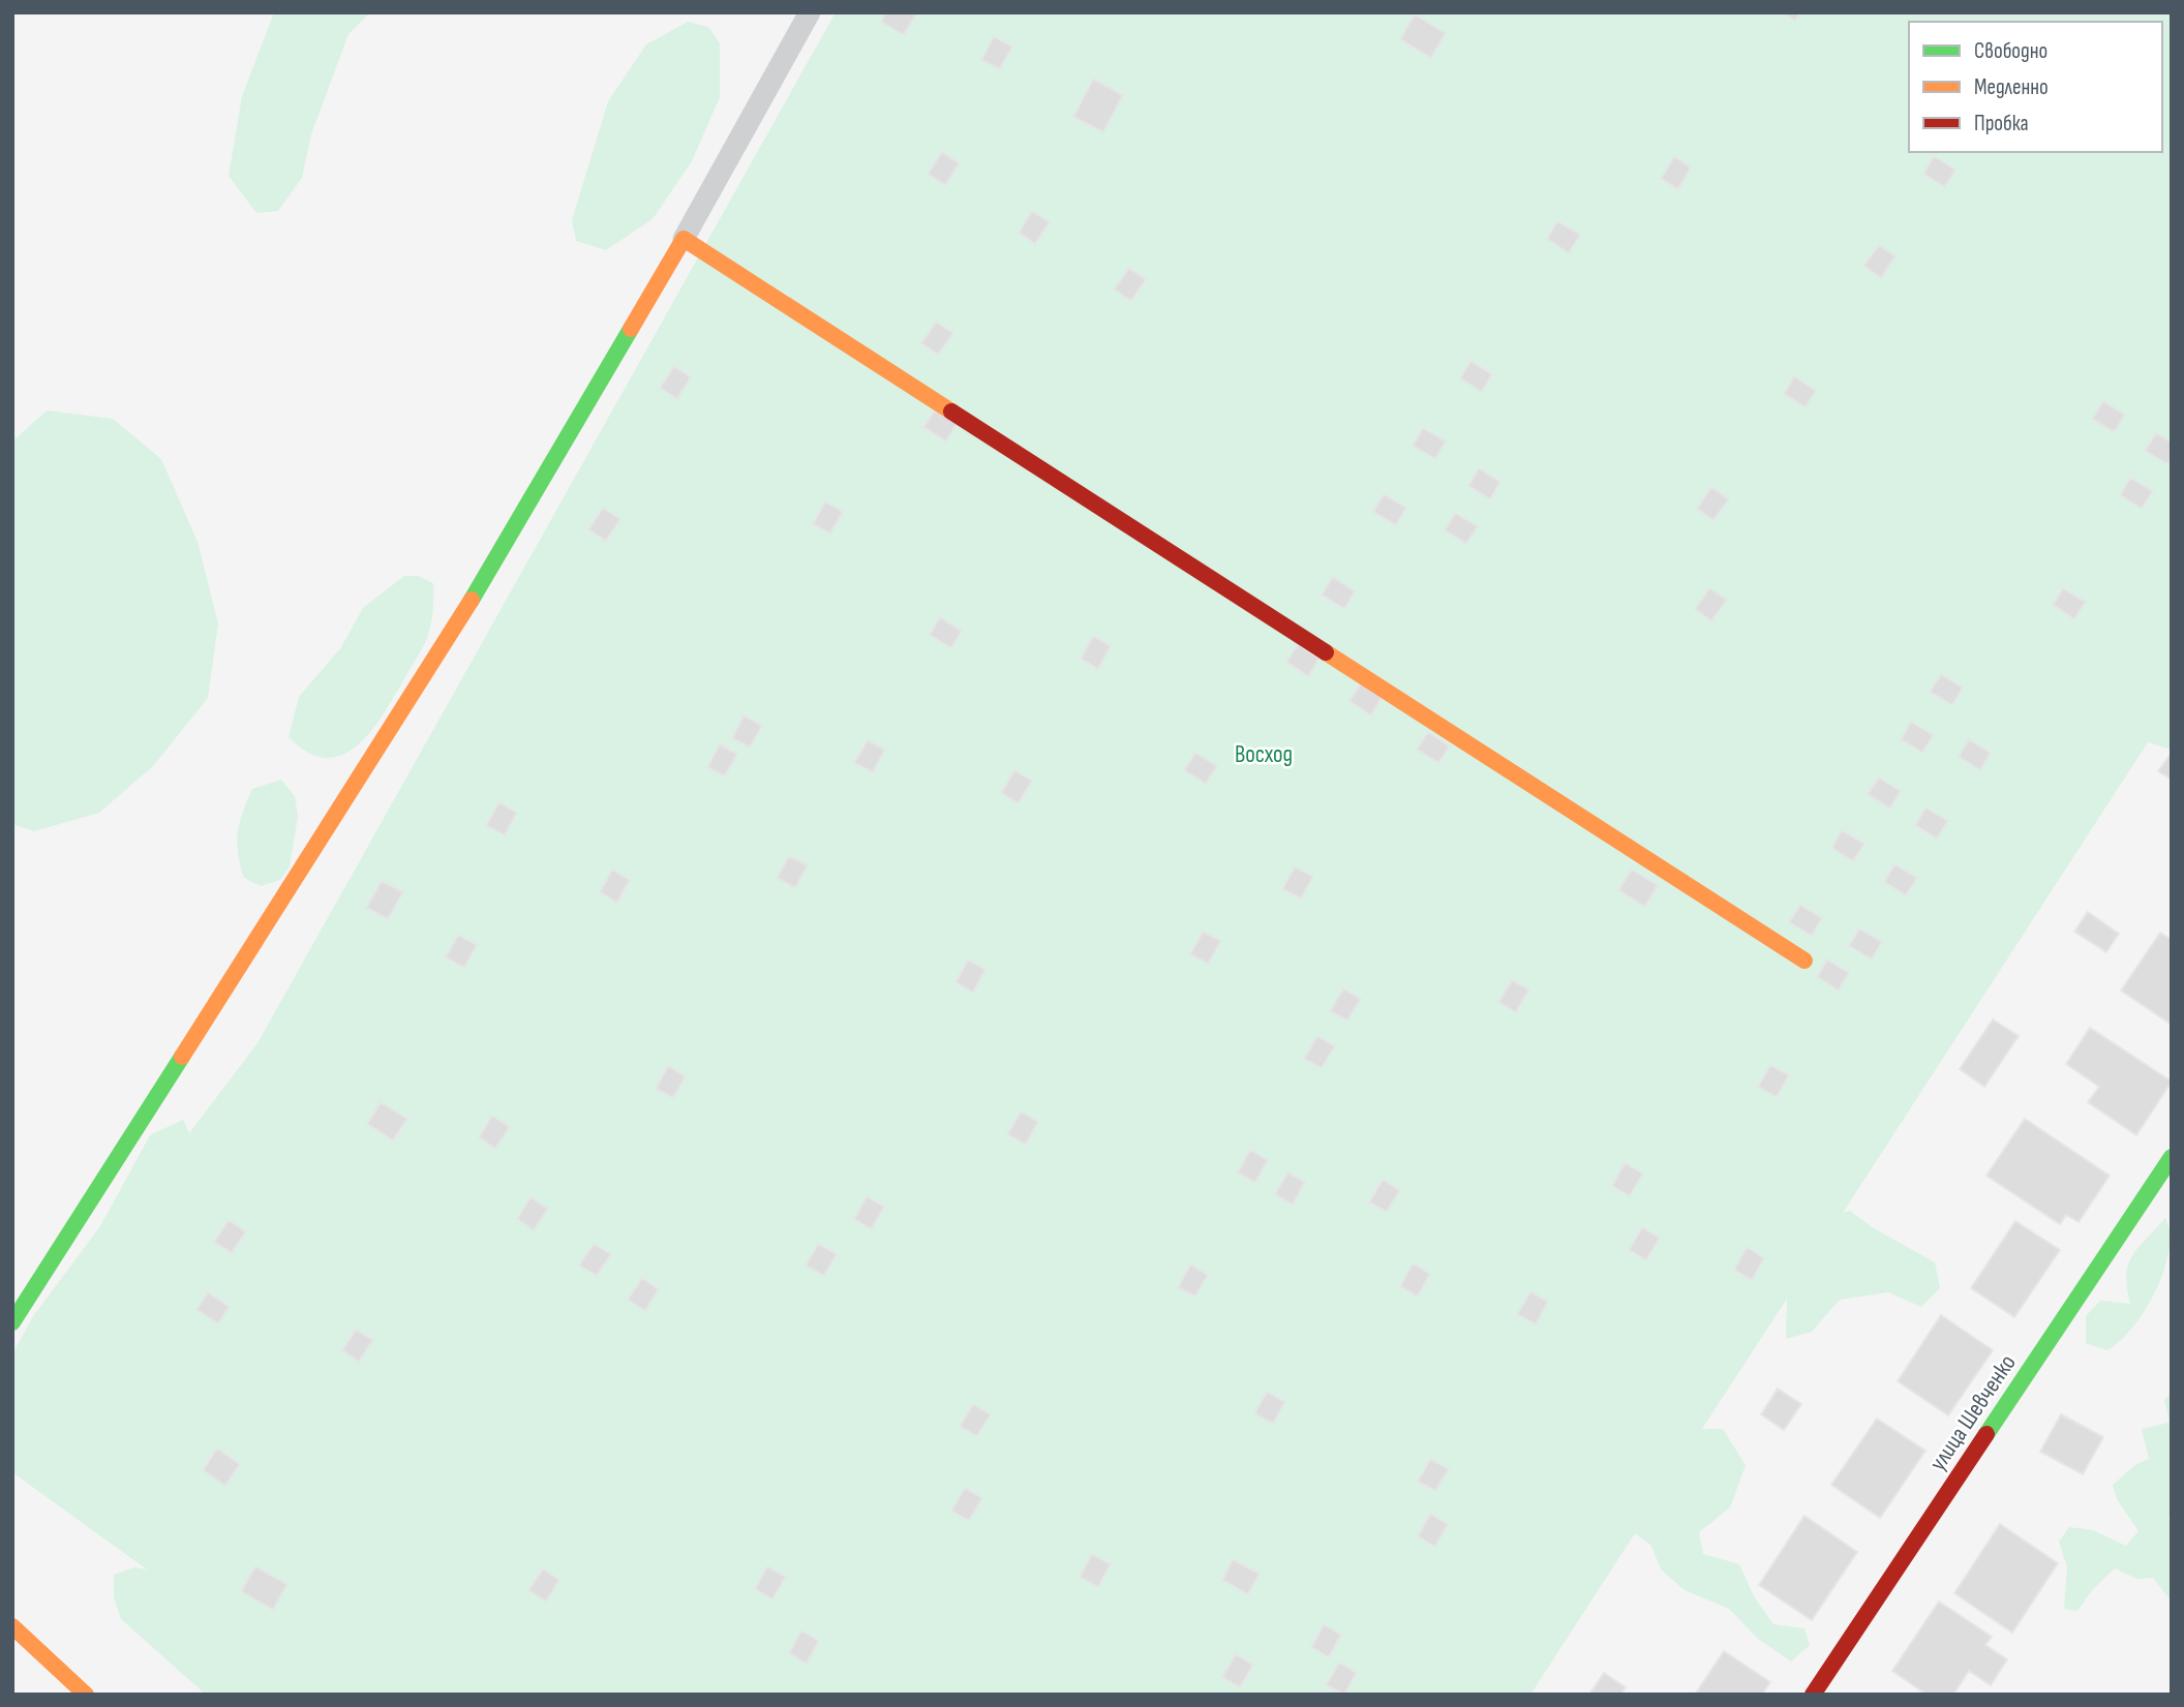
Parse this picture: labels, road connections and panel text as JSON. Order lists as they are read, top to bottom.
{
  "streets": {
    "street": ["улица Шевченко"]
  },
  "parks": ["Восход"],
  "legend": ["Свободно", "Медленно", "Пробка"]
}
